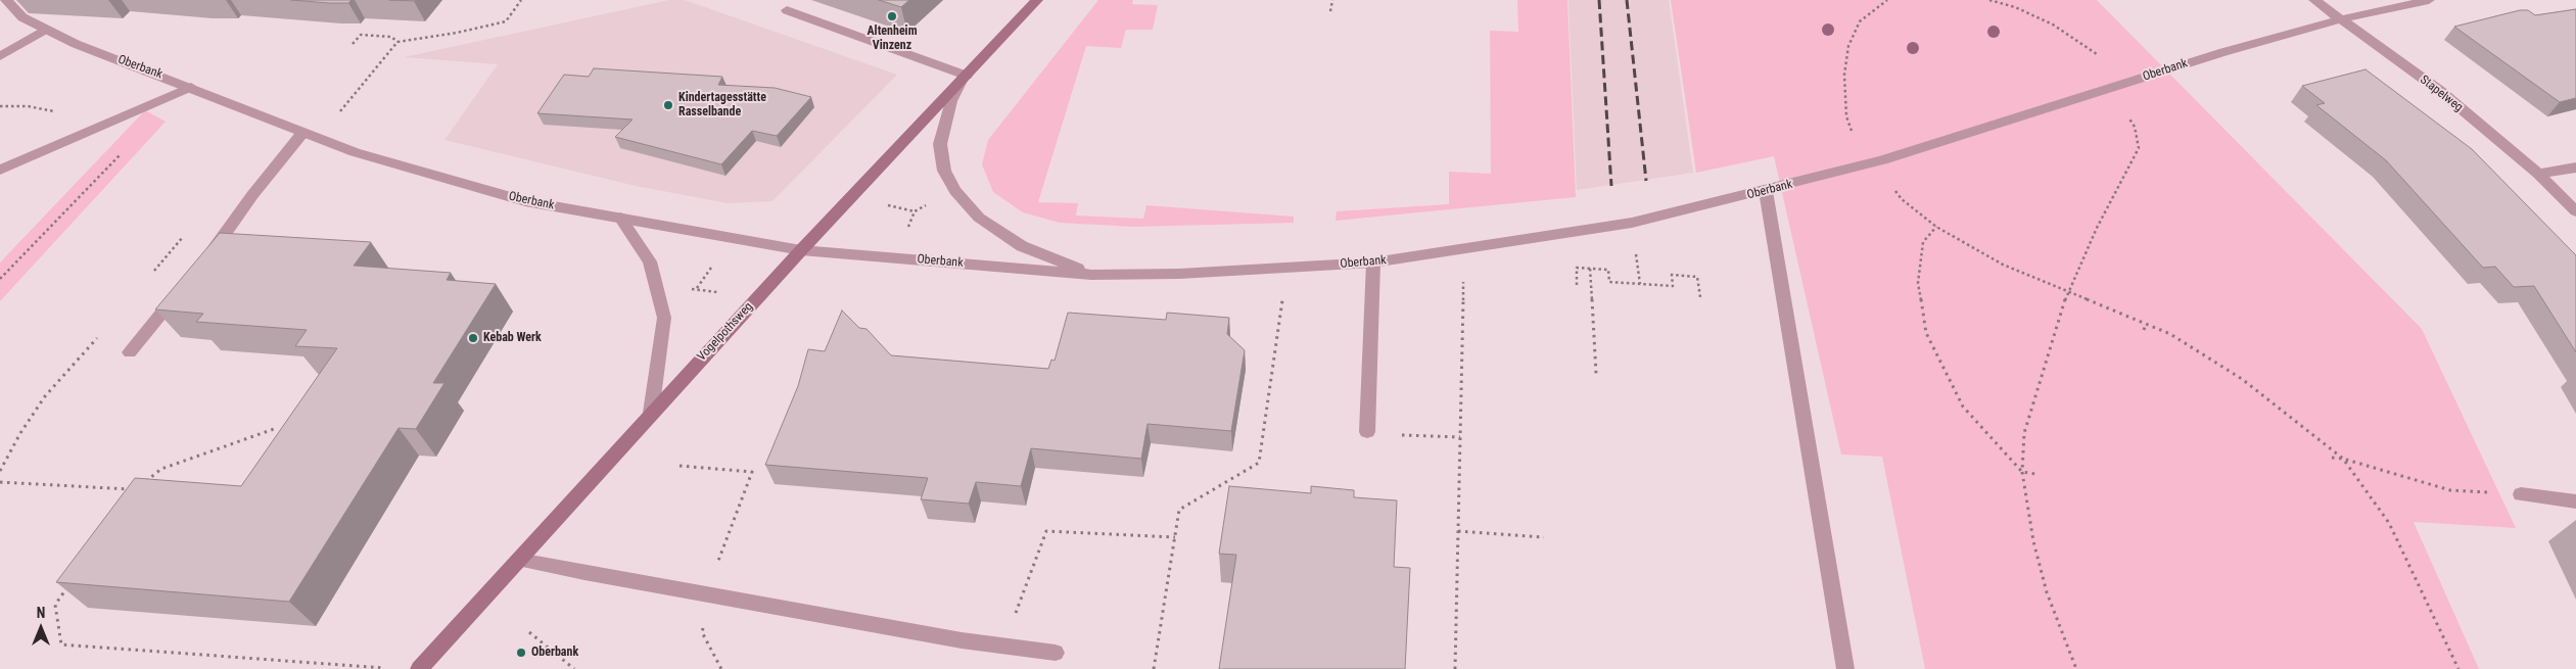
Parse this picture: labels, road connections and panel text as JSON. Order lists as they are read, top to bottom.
{
  "streets": {
    "street": ["Oberbank", "Stapelweg", "Vogelpothsweg"]
  },
  "crossings": [
    ["Oberbank", "Stapelweg"],
    ["Oberbank", "Vogelpothsweg"]
  ],
  "places": [
    "Altenheim Vinzenz",
    "Kindertagesstätte Rasselbande",
    "Kebab Werk",
    "Oberbank"
  ],
  "north": "top"
}
